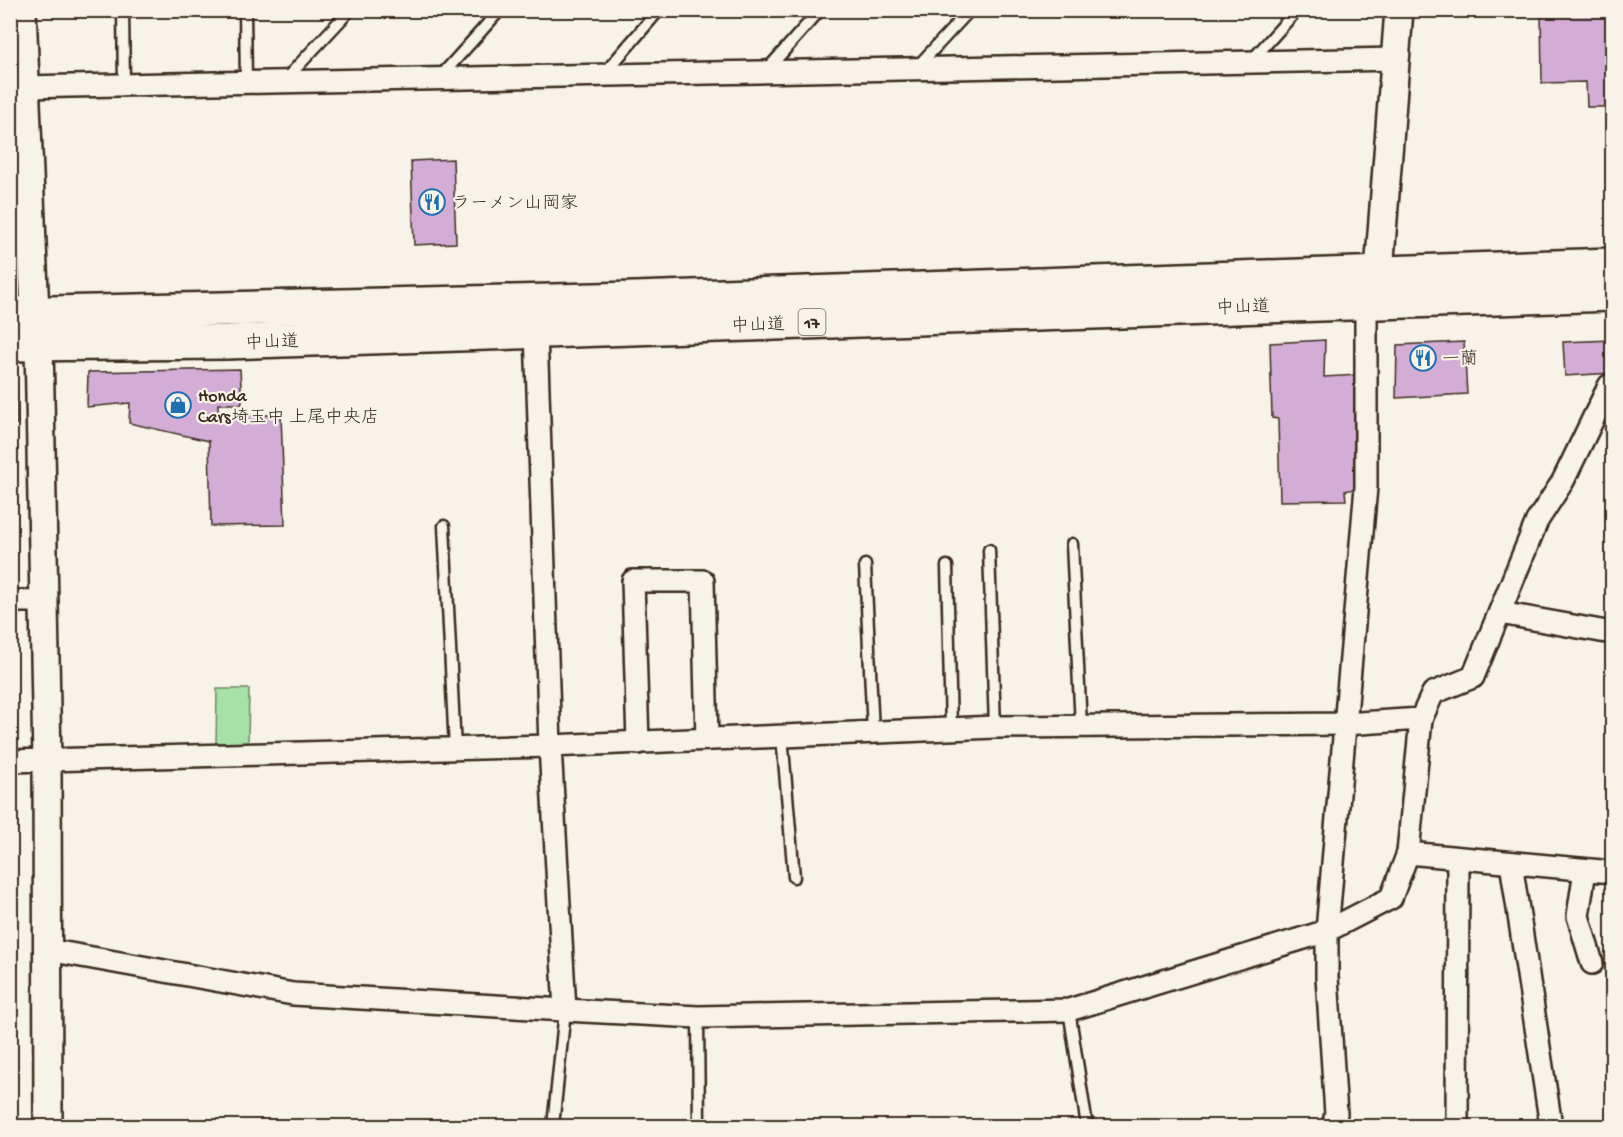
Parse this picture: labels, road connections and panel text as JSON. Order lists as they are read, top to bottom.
{
  "streets": {
    "highway": ["中山道", "17"]
  },
  "places": {
    "restaurant": ["ラーメン山岡家", "一蘭"],
    "shop": ["Honda Cars埼玉中 上尾中央店"]
  }
}
